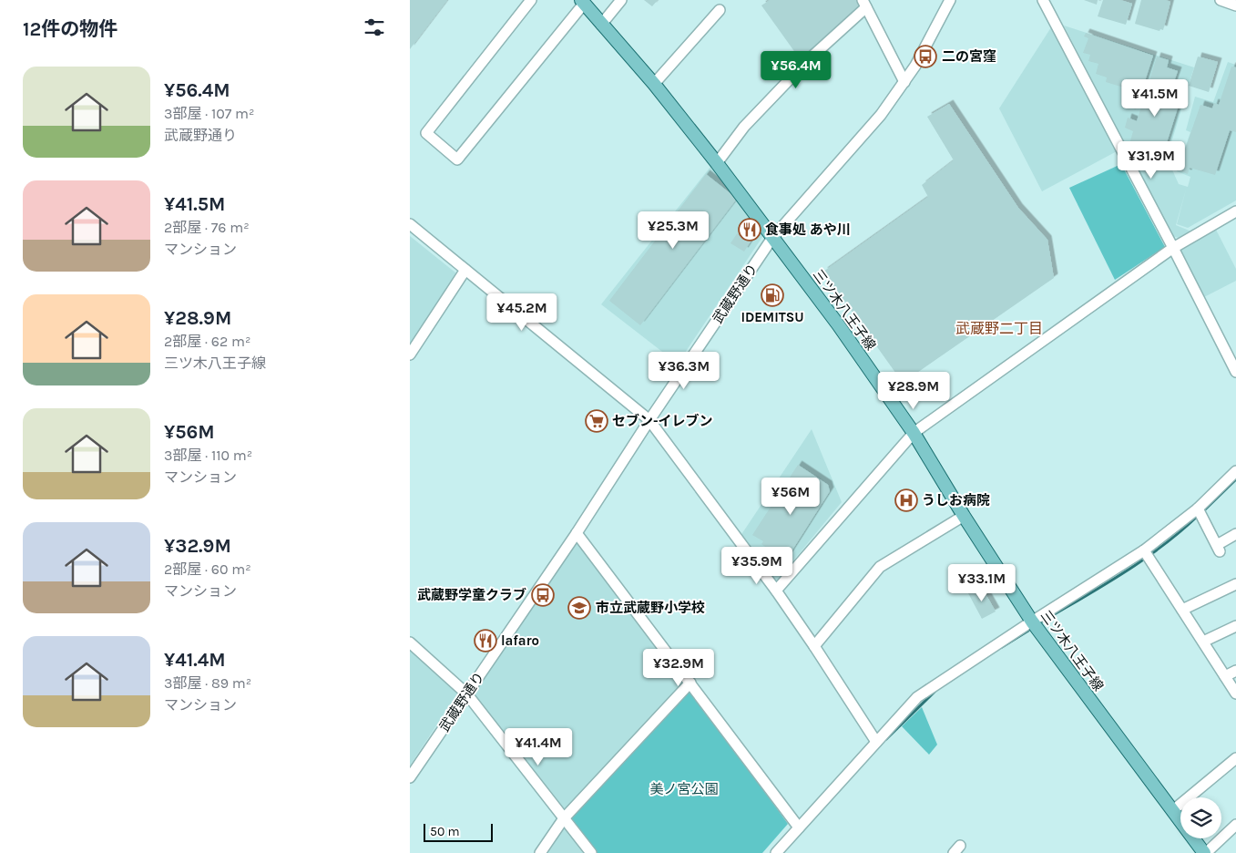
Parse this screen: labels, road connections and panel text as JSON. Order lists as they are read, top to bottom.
{
  "streets": {
    "main road": ["三ツ木八王子線"],
    "street": ["武蔵野通り"]
  },
  "crossings": [
    ["武蔵野通り", "三ツ木八王子線"]
  ],
  "districts": ["武蔵野二丁目"],
  "parks": ["美ノ宮公園"],
  "places": {
    "bus stop": ["二の宮窪", "武蔵野学童クラブ"],
    "restaurant": ["食事処 あや川", "lafaro"],
    "fuel station": ["IDEMITSU"],
    "supermarket": ["セブン-イレブン"],
    "hospital": ["うしお病院"],
    "school or university": ["市立武蔵野小学校"]
  },
  "scale_bar": "50 m",
  "page": {
    "heading": "12件の物件",
    "price": [
      "¥56.4M",
      "¥41.5M",
      "¥31.9M",
      "¥25.3M",
      "¥45.2M",
      "¥36.3M",
      "¥28.9M",
      "¥56M",
      "¥35.9M",
      "¥33.1M",
      "¥32.9M",
      "¥41.4M"
    ],
    "list": [
      {
        "name": "¥56.4M",
        "note": "3部屋 · 107 m² · 武蔵野通り"
      },
      {
        "name": "¥41.5M",
        "note": "2部屋 · 76 m² · マンション"
      },
      {
        "name": "¥28.9M",
        "note": "2部屋 · 62 m² · 三ツ木八王子線"
      },
      {
        "name": "¥56M",
        "note": "3部屋 · 110 m² · マンション"
      },
      {
        "name": "¥32.9M",
        "note": "2部屋 · 60 m² · マンション"
      },
      {
        "name": "¥41.4M",
        "note": "3部屋 · 89 m² · マンション"
      }
    ],
    "scale": "50 m"
  }
}
